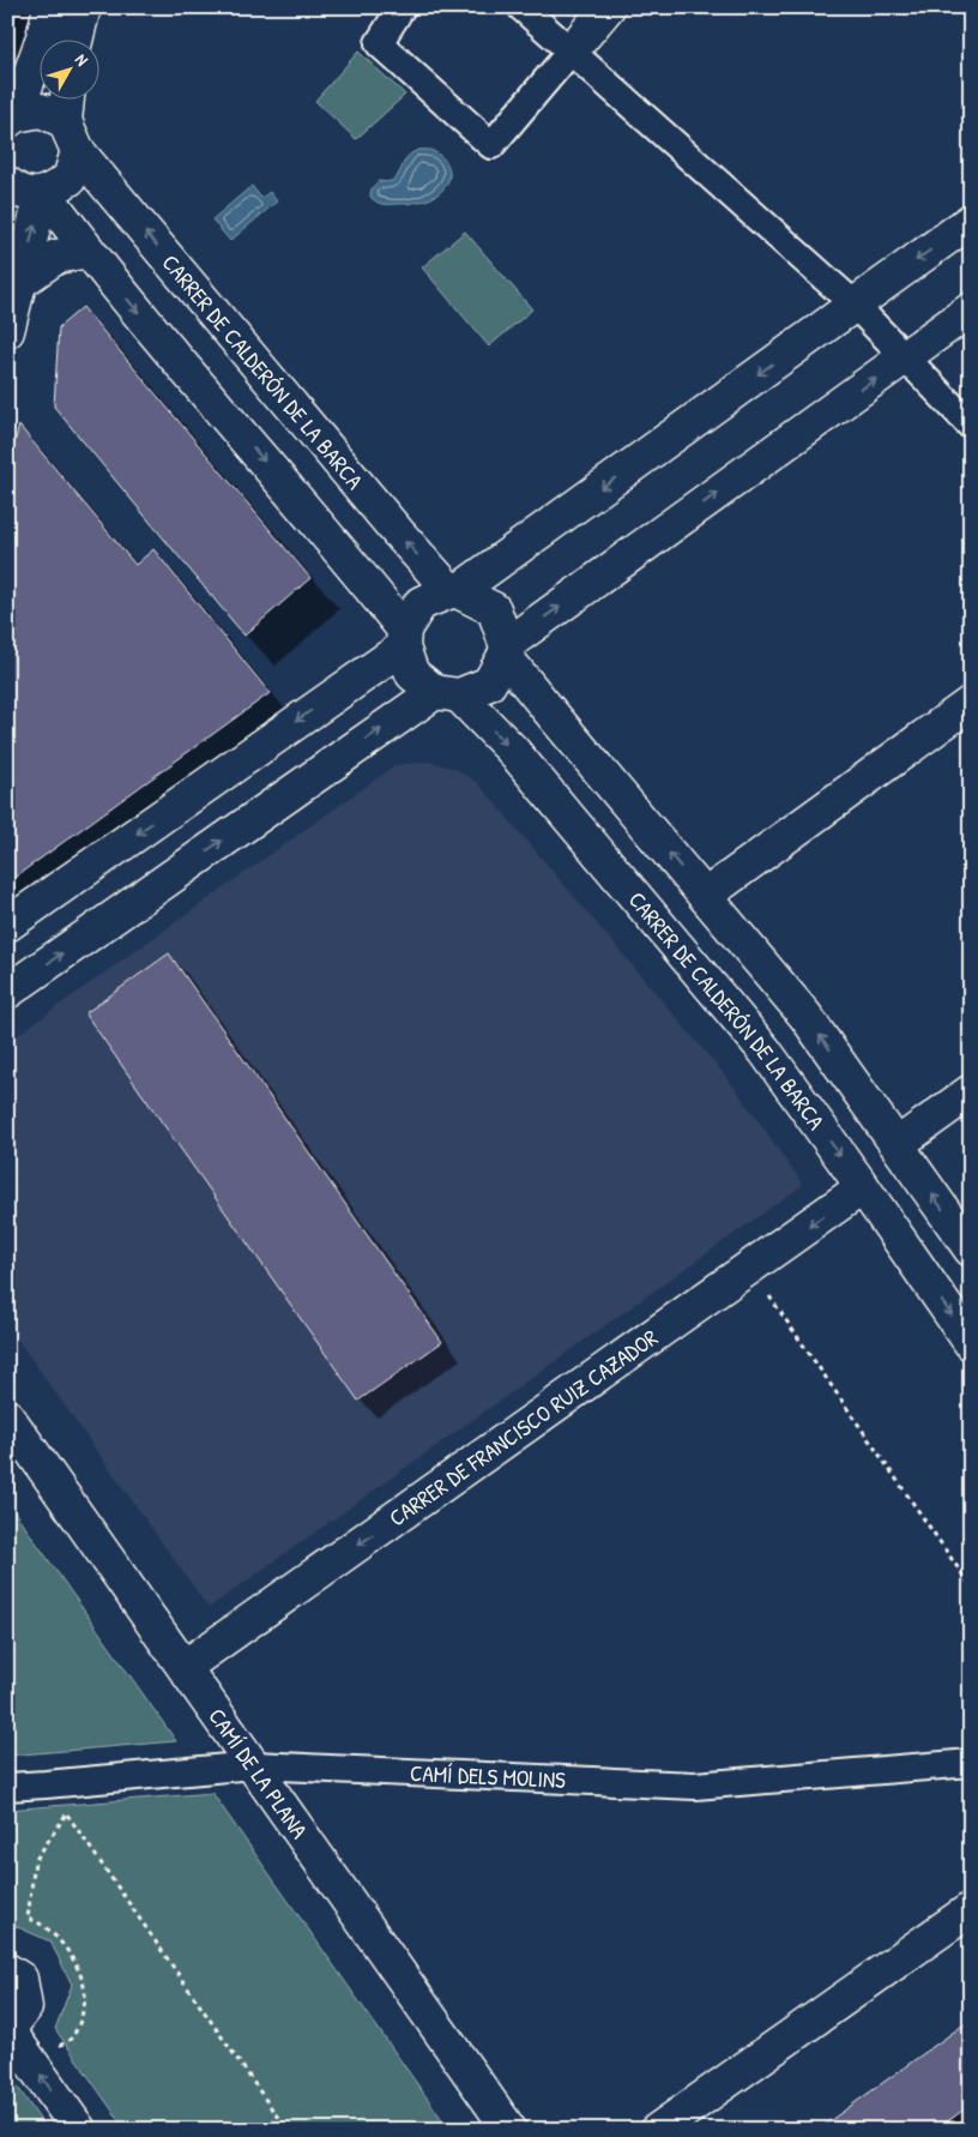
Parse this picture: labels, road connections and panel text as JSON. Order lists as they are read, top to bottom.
{
  "streets": {
    "street": [
      "CARRER DE CALDERÓN DE LA BARCA",
      "CARRER DE FRANCISCO RUIZ CAZADOR",
      "CAMÍ DE LA PLANA",
      "CAMÍ DELS MOLINS"
    ]
  },
  "crossings": [
    ["CARRER DE CALDERÓN DE LA BARCA", "CARRER DE FRANCISCO RUIZ CAZADOR"],
    ["CARRER DE FRANCISCO RUIZ CAZADOR", "CAMÍ DE LA PLANA"],
    ["CAMÍ DE LA PLANA", "CAMÍ DELS MOLINS"]
  ],
  "one_way": ["CARRER DE FRANCISCO RUIZ CAZADOR"],
  "north": "top right"
}
